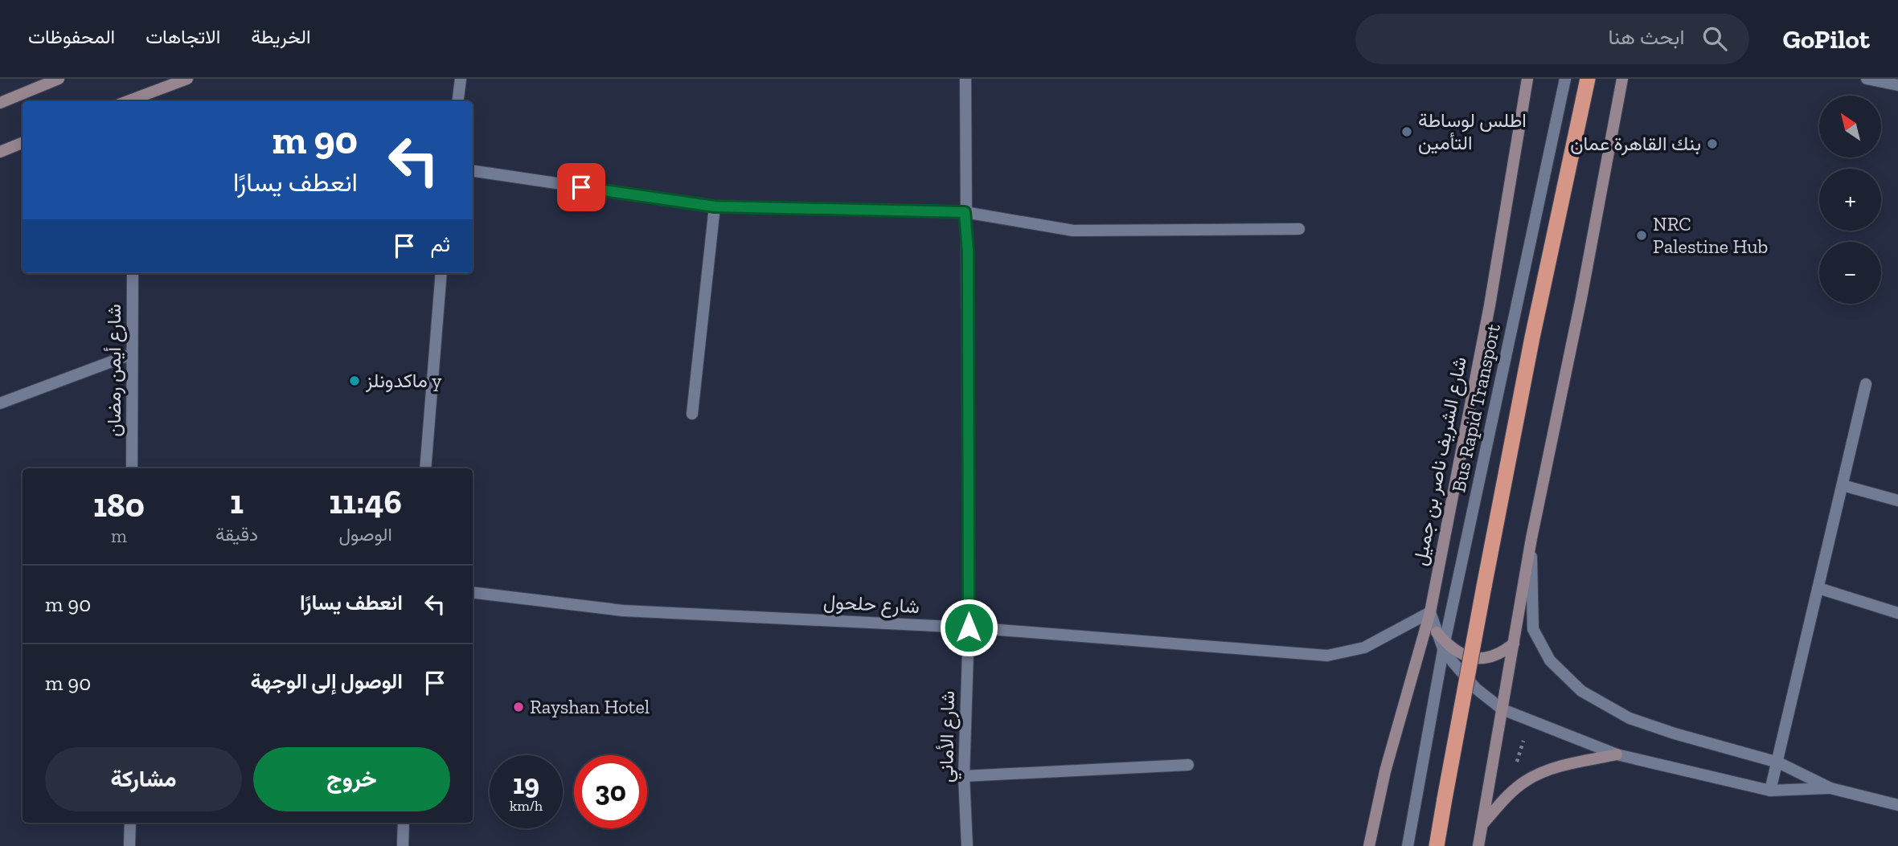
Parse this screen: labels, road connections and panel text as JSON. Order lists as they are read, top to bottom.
{
  "streets": {
    "main road": ["شارع الشريف ناصر بن جميل"],
    "street": [
      "شارع أيمن رمضان",
      "Bus Rapid Transport",
      "شارع حلحول",
      "شارع الأماني"
    ]
  },
  "crossings": [
    ["شارع الشريف ناصر بن جميل", "شارع حلحول"],
    ["شارع حلحول", "شارع الأماني"]
  ],
  "places": [
    "اطلس لوساطة التأمين",
    "بنك القاهرة عمان",
    "NRC Palestine Hub",
    "ماكدونلز y",
    "Rayshan Hotel"
  ],
  "north": "top left",
  "page": {
    "header": "GoPilot",
    "search": "ابحث هنا",
    "nav": ["الخريطة", "الاتجاهات", "المحفوظات"],
    "map_buttons": ["+", "−"],
    "turn": ["90 m", "انعطف يسارًا"],
    "then": "ثم",
    "eta": [
      "11:46",
      "الوصول",
      "1",
      "دقيقة",
      "180",
      "m"
    ],
    "list": [
      {
        "name": "انعطف يسارًا",
        "value": "90 m"
      },
      {
        "name": "الوصول إلى الوجهة",
        "value": "90 m"
      }
    ],
    "buttons": ["خروج", "مشاركة"],
    "speed": "19 km/h",
    "limit": "30"
  }
}
